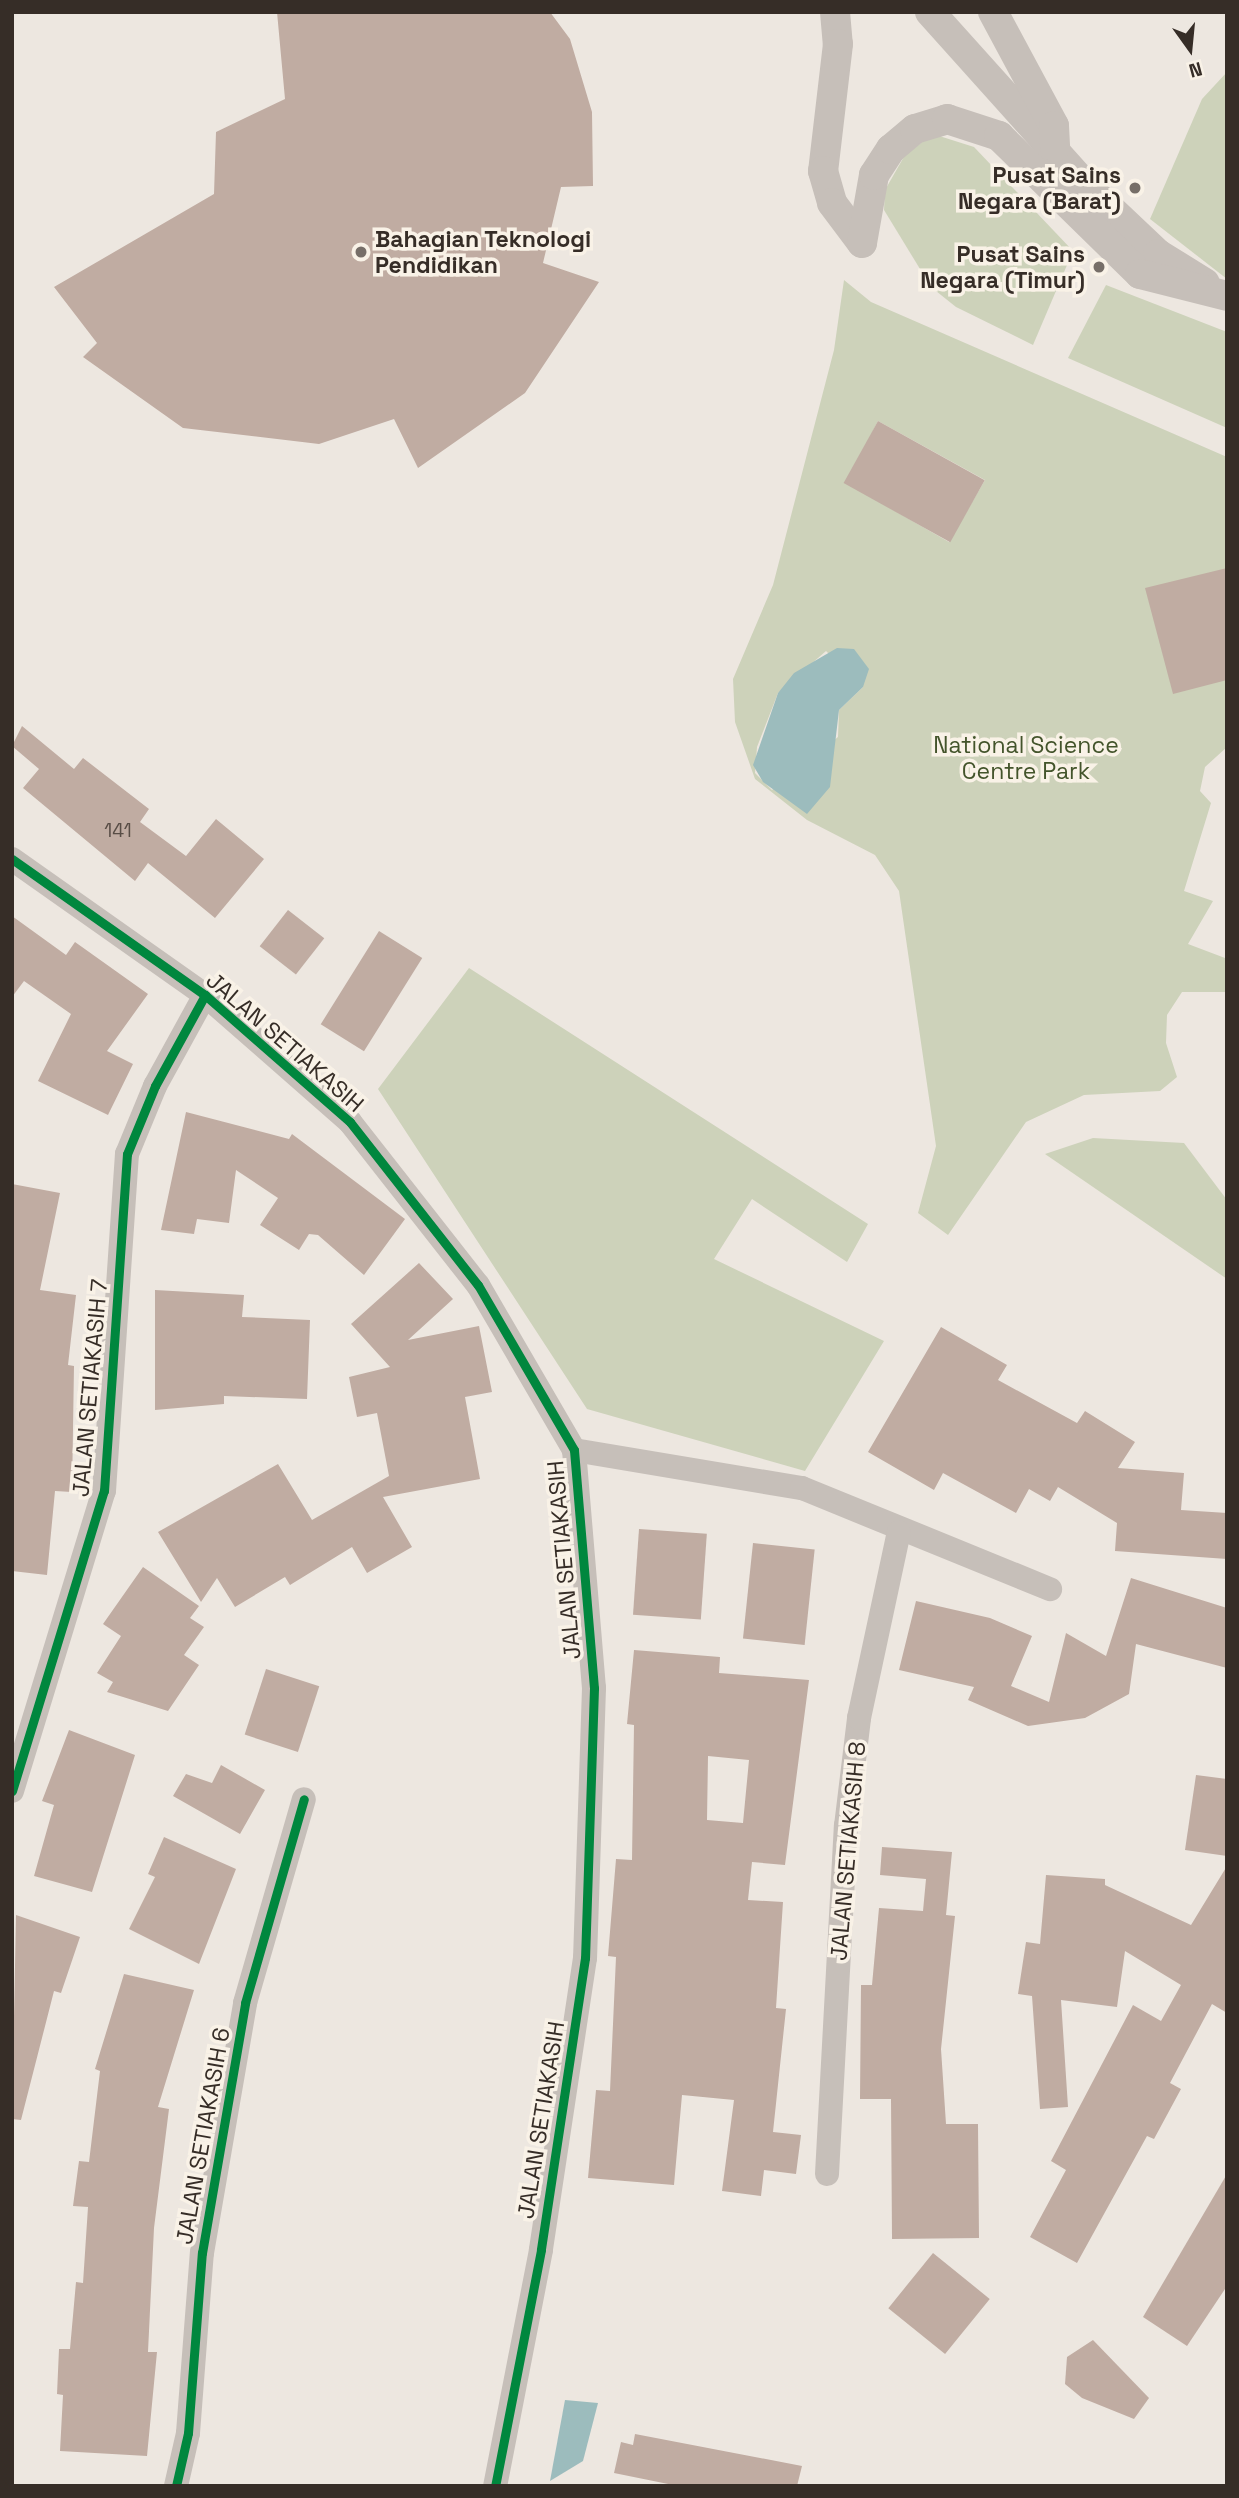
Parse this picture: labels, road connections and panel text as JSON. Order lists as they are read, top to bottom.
{
  "streets": {
    "street": [
      "JALAN SETIAKASIH",
      "JALAN SETIAKASIH 7",
      "JALAN SETIAKASIH 8",
      "JALAN SETIAKASIH 6"
    ]
  },
  "crossings": [
    ["JALAN SETIAKASIH", "JALAN SETIAKASIH 7"]
  ],
  "parks": ["National Science Centre Park"],
  "places": ["Pusat Sains Negara (Barat)", "Bahagian Teknologi Pendidikan", "Pusat Sains Negara (Timur)"],
  "house_numbers": ["141"],
  "north": "bottom"
}
